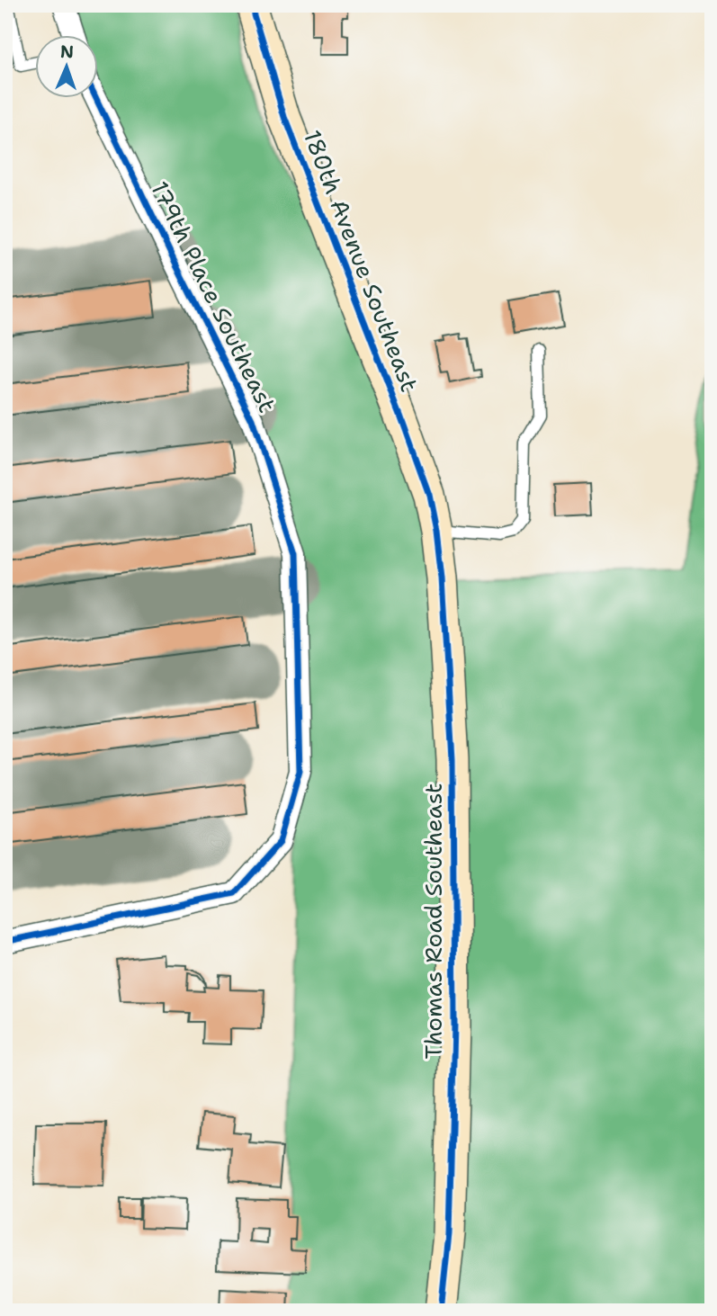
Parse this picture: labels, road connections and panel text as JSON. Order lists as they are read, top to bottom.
{
  "streets": {
    "street": ["180th Avenue Southeast", "179th Place Southeast", "Thomas Road Southeast"]
  },
  "crossings": [
    ["180th Avenue Southeast", "Thomas Road Southeast"]
  ],
  "north": "top"
}
